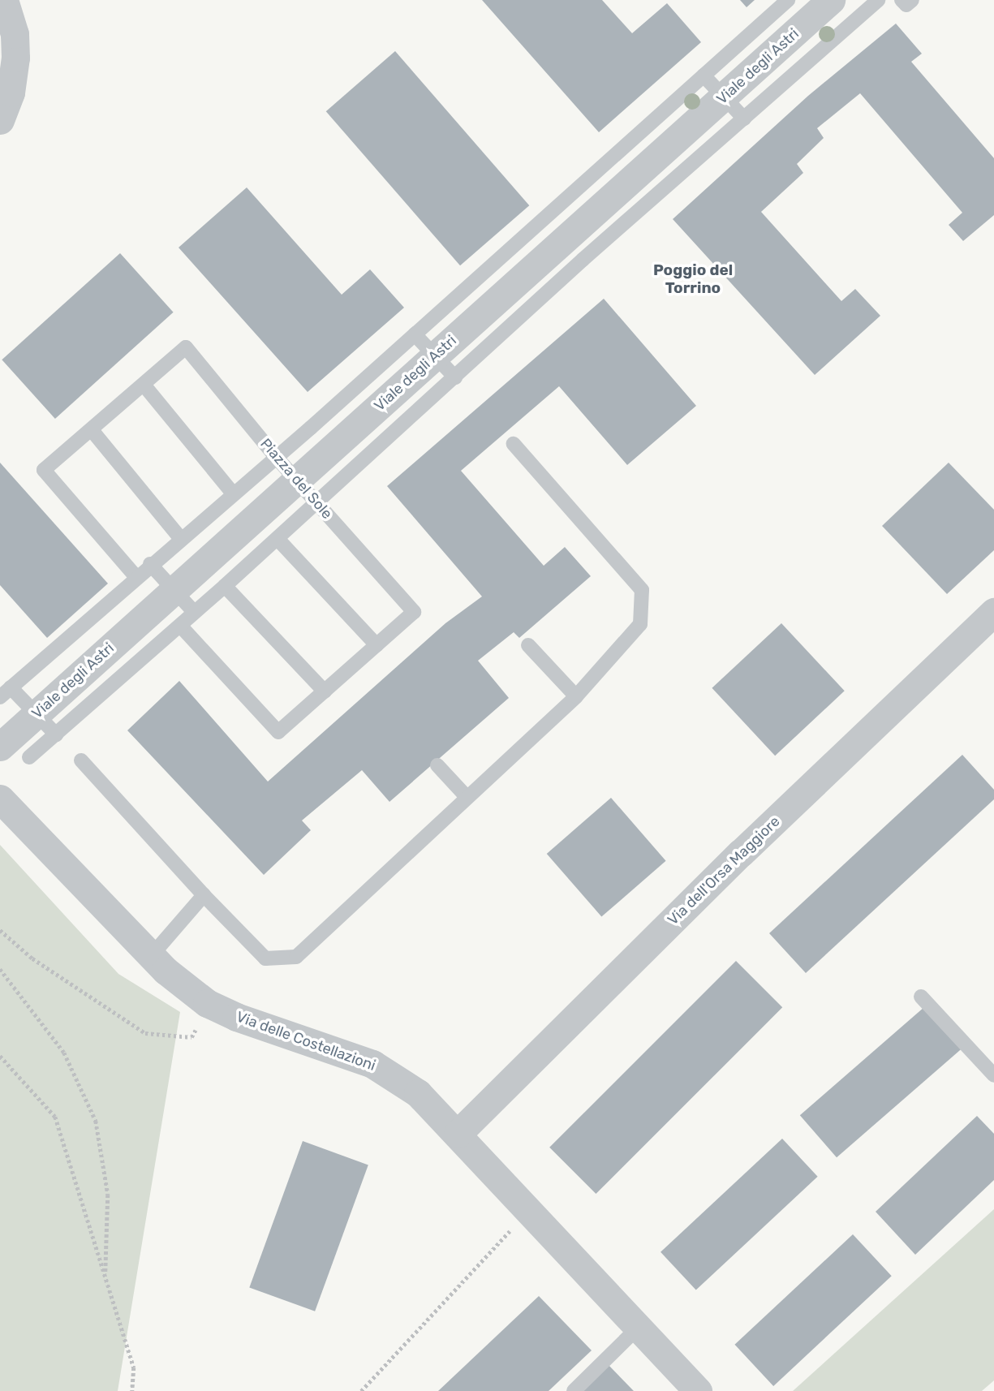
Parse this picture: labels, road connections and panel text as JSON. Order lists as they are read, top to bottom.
{
  "streets": {
    "street": ["Viale degli Astri", "Via dell'Orsa Maggiore", "Via delle Costellazioni"],
    "lane": ["Piazza del Sole"]
  },
  "crossings": [
    ["Viale degli Astri", "Piazza del Sole"],
    ["Via dell'Orsa Maggiore", "Via delle Costellazioni"]
  ],
  "districts": ["Poggio del Torrino"]
}
